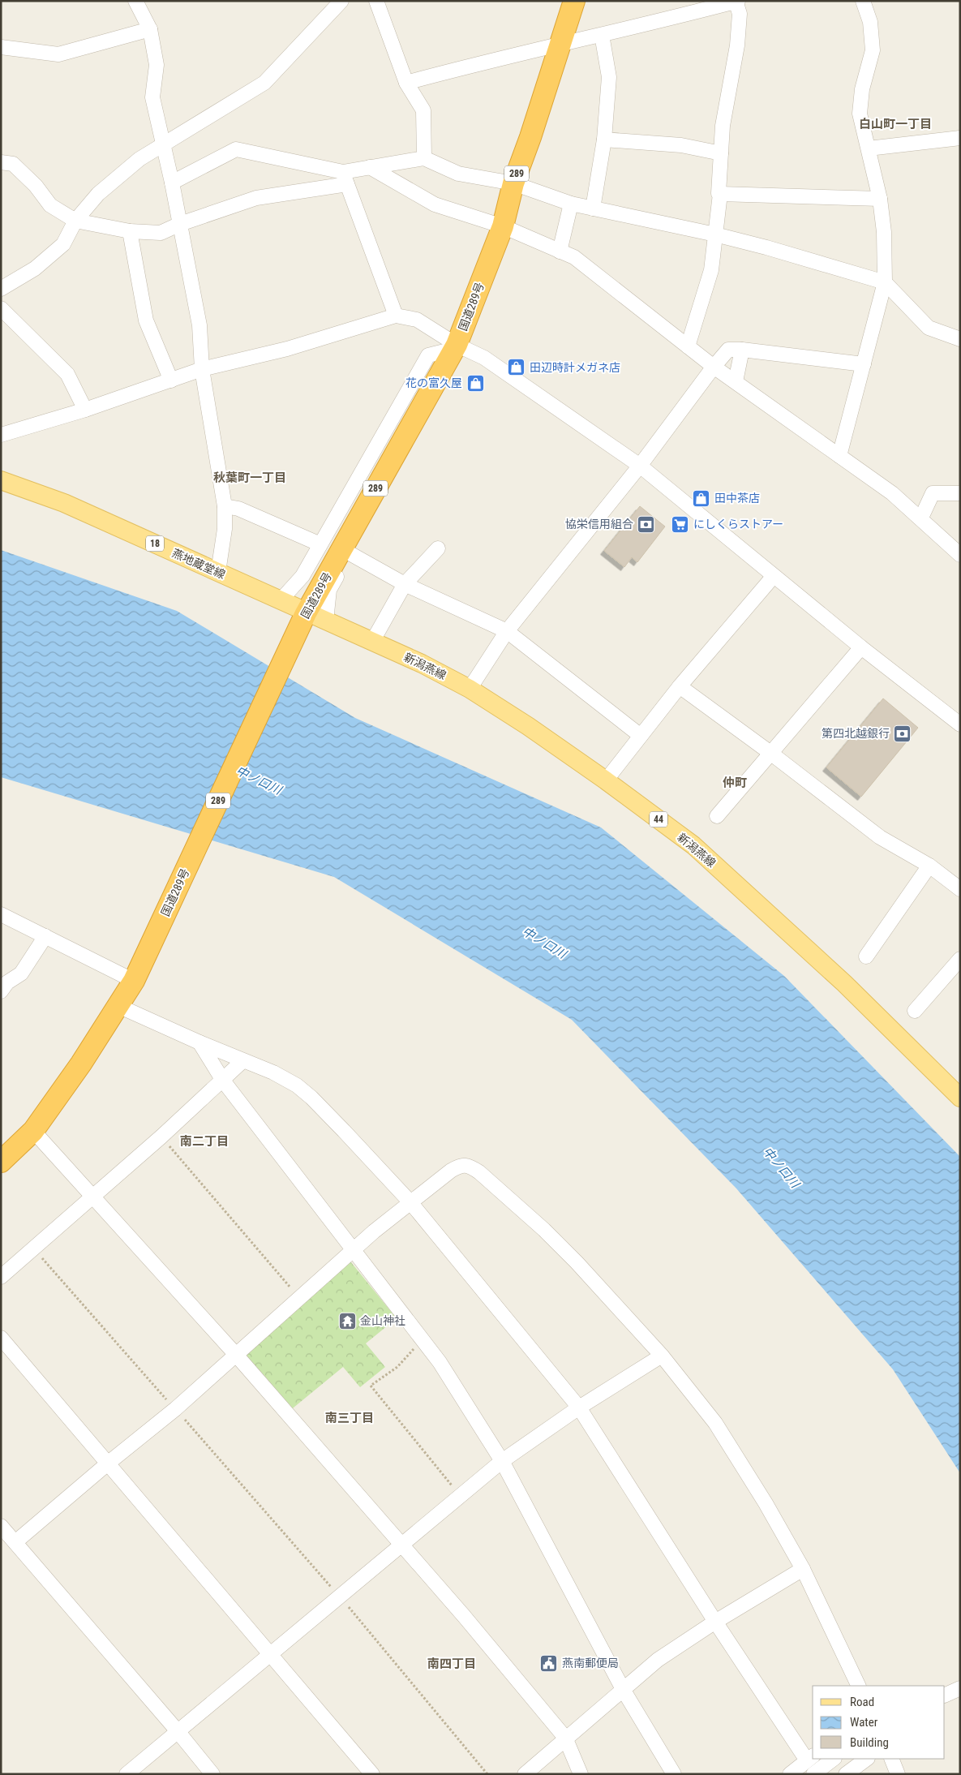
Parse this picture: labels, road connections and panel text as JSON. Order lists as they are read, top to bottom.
{
  "streets": {
    "highway": ["289", "国道289号"],
    "main road": [
      "18",
      "燕地蔵堂線",
      "新潟燕線",
      "44"
    ]
  },
  "crossings": [
    ["国道289号", "燕地蔵堂線"],
    ["国道289号", "新潟燕線"],
    ["燕地蔵堂線", "新潟燕線"]
  ],
  "districts": [
    "白山町一丁目",
    "秋葉町一丁目",
    "仲町",
    "南二丁目",
    "南三丁目",
    "南四丁目"
  ],
  "water": ["中ノ口川"],
  "places": {
    "shop": ["田辺時計メガネ店", "花の富久屋", "田中茶店"],
    "bank": ["協栄信用組合", "第四北越銀行"],
    "supermarket": ["にしくらストアー"],
    "temple": ["金山神社"],
    "public building": ["燕南郵便局"]
  },
  "legend": ["Road", "Water", "Building"]
}
